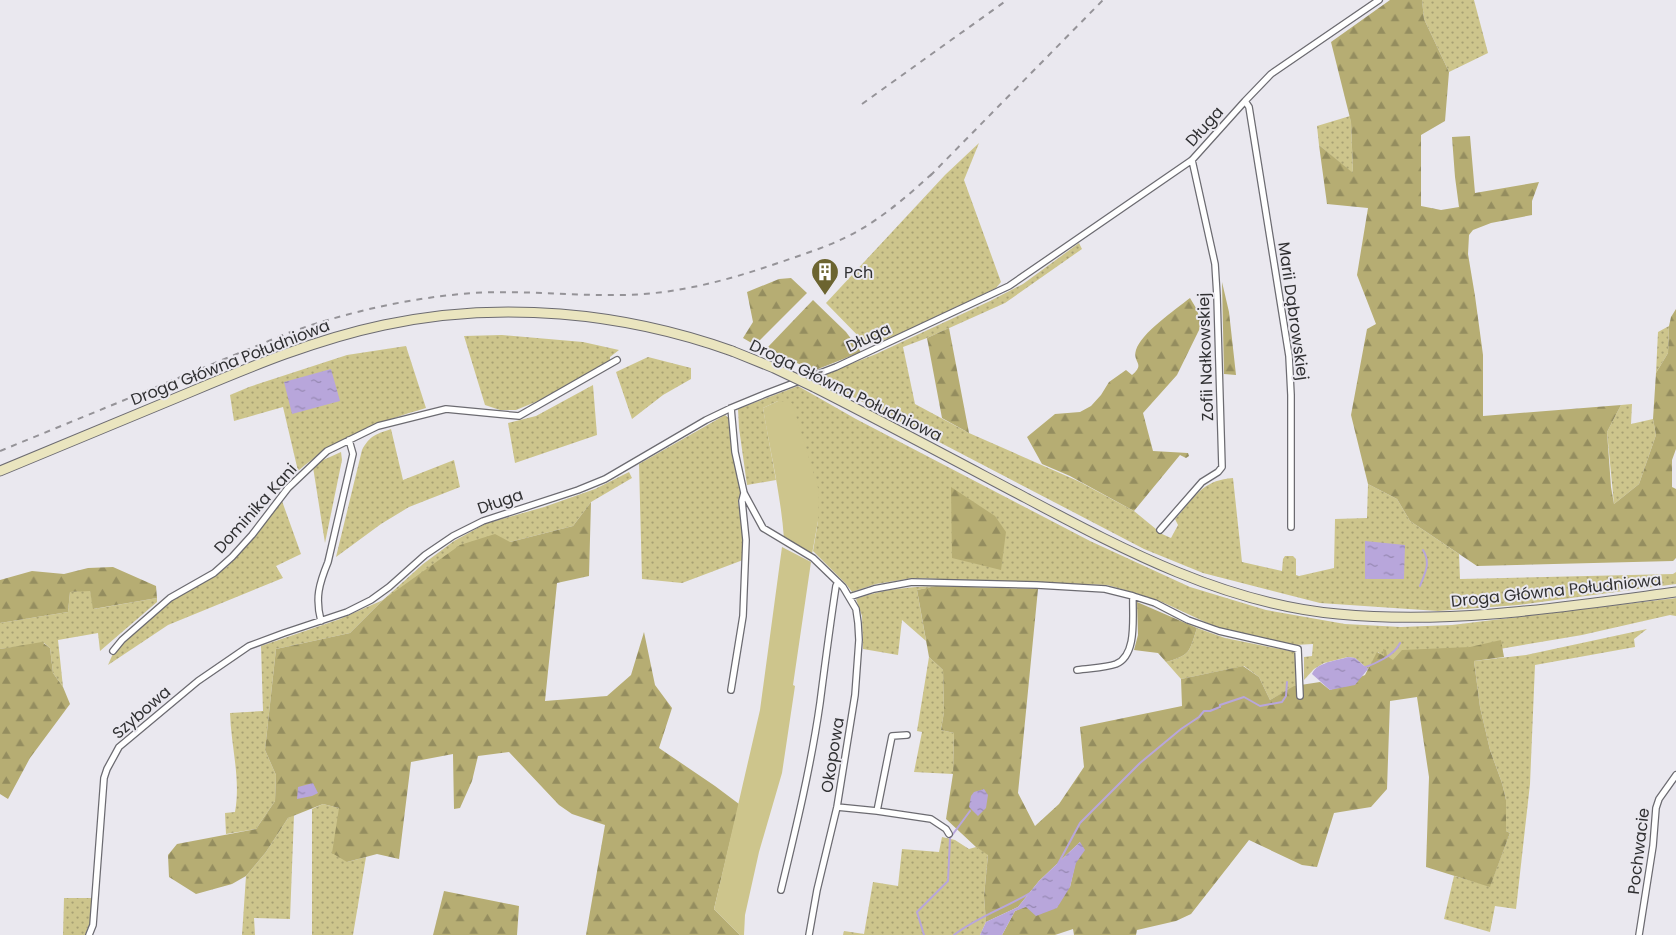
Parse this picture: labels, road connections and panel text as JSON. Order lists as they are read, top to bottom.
{
  "streets": {
    "main road": ["Droga Główna Południowa"],
    "street": [
      "Długa",
      "Marii Dąbrowskiej",
      "Zofii Nałkowskiej",
      "Dominika Kani",
      "Szybowa",
      "Okopowa",
      "Pochwacie"
    ]
  },
  "crossings": [
    ["Długa", "Marii Dąbrowskiej"],
    ["Długa", "Zofii Nałkowskiej"],
    ["Długa", "Szybowa"],
    ["Długa", "Okopowa"]
  ],
  "places": {
    "building": ["Pch"]
  }
}
